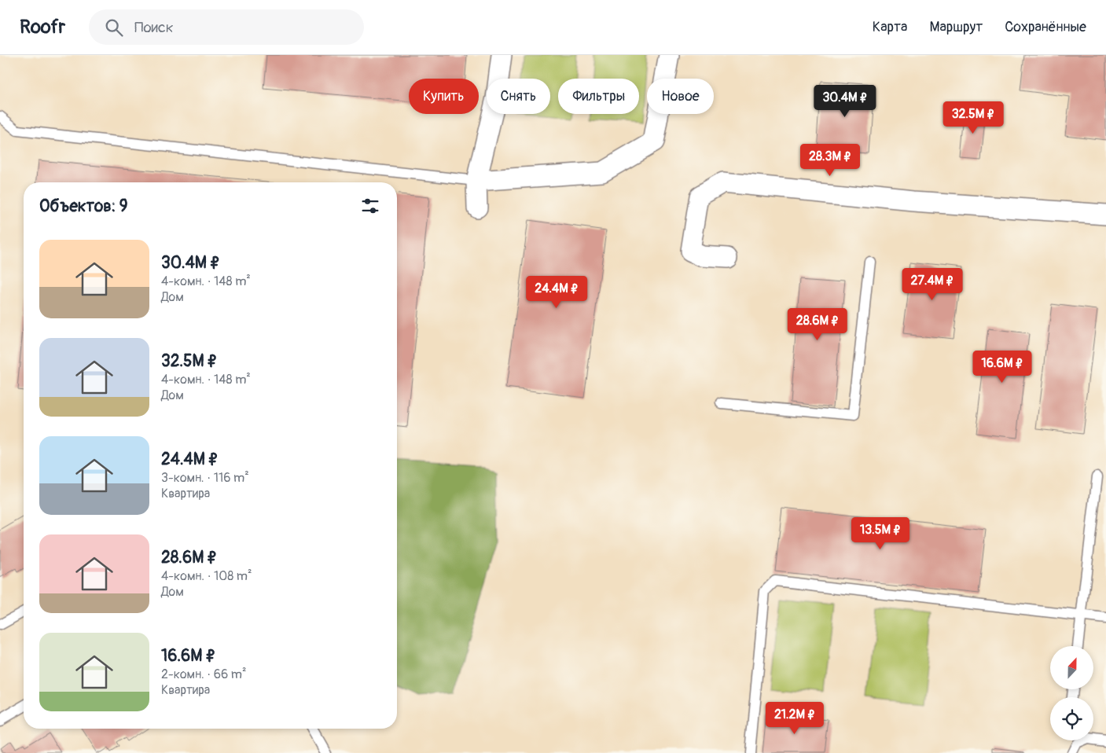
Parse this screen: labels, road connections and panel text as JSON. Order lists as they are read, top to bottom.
{
  "north": "top",
  "page": {
    "header": "Roofr",
    "search": "Поиск",
    "nav": ["Карта", "Маршрут", "Сохранённые"],
    "chip": [
      "Купить",
      "Снять",
      "Фильтры",
      "Новое"
    ],
    "price": [
      "30.4M ₽",
      "32.5M ₽",
      "28.3M ₽",
      "27.4M ₽",
      "24.4M ₽",
      "28.6M ₽",
      "16.6M ₽",
      "13.5M ₽",
      "21.2M ₽"
    ],
    "heading": "Объектов: 9",
    "list": [
      {
        "name": "30.4M ₽",
        "note": "4-комн. · 148 m² · Дом"
      },
      {
        "name": "32.5M ₽",
        "note": "4-комн. · 148 m² · Дом"
      },
      {
        "name": "24.4M ₽",
        "note": "3-комн. · 116 m² · Квартира"
      },
      {
        "name": "28.6M ₽",
        "note": "4-комн. · 108 m² · Дом"
      },
      {
        "name": "16.6M ₽",
        "note": "2-комн. · 66 m² · Квартира"
      }
    ]
  }
}
